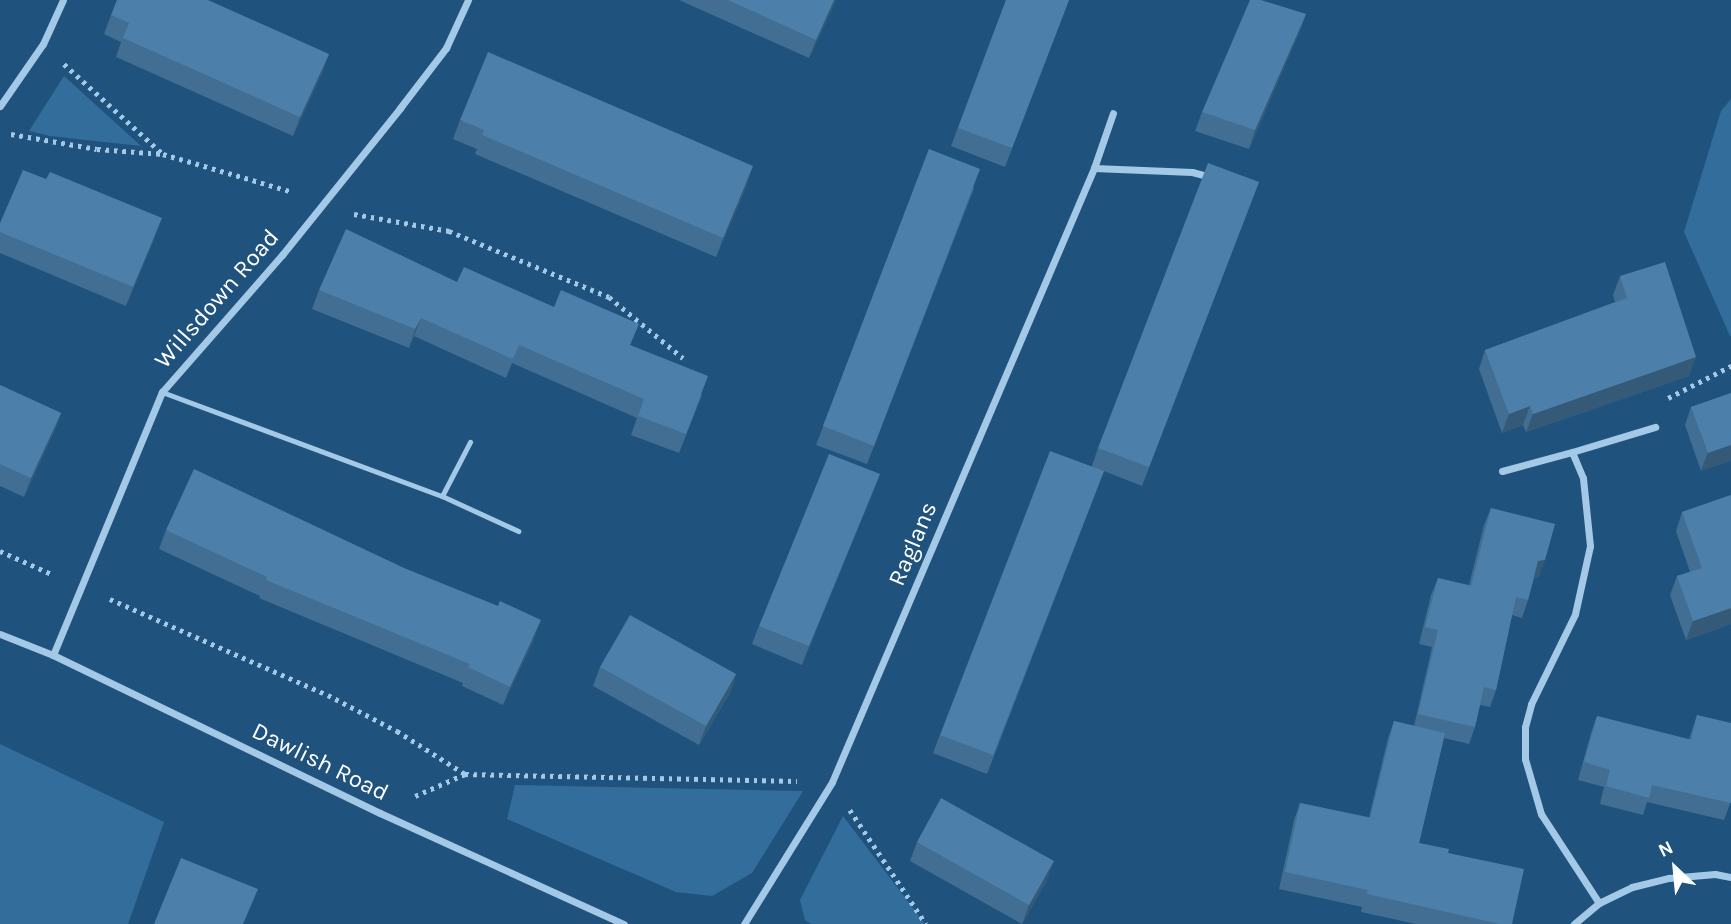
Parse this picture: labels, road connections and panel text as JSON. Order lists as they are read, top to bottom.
{
  "streets": {
    "street": ["Willsdown Road", "Raglans", "Dawlish Road"]
  },
  "crossings": [
    ["Willsdown Road", "Dawlish Road"]
  ],
  "north": "top left"
}
